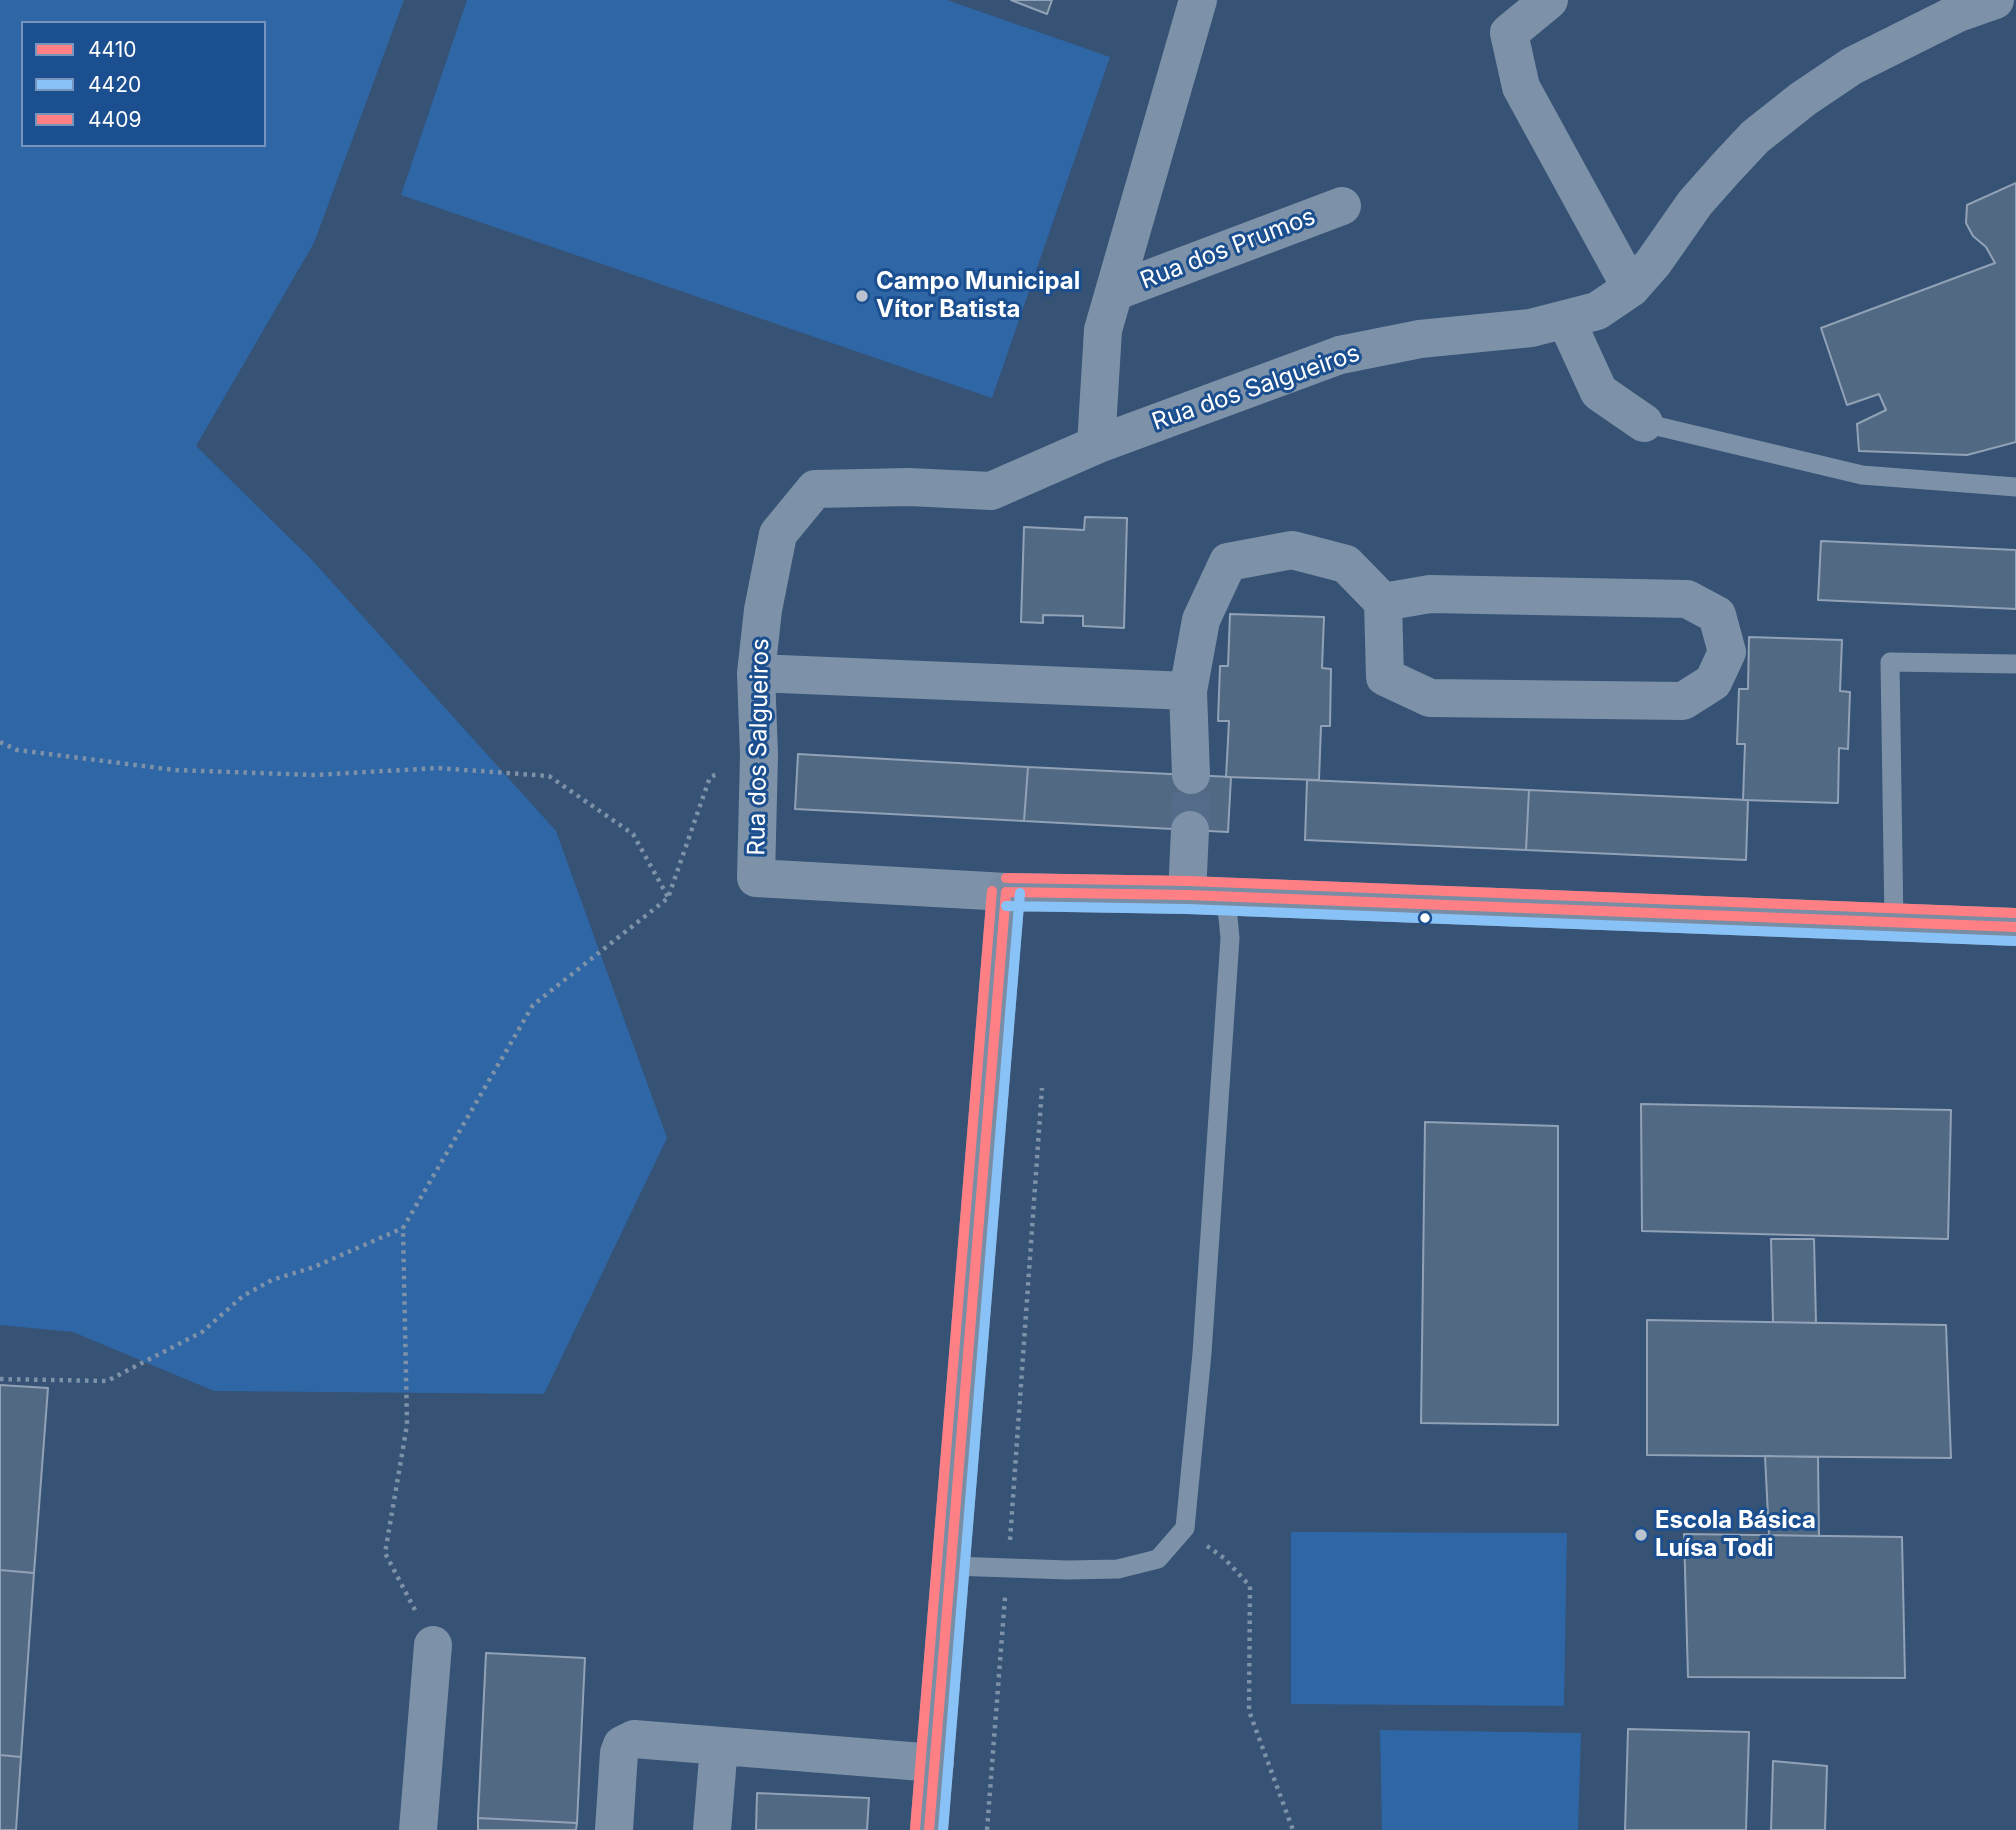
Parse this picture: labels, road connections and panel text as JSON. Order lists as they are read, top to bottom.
{
  "streets": {
    "street": ["Rua dos Prumos", "Rua dos Salgueiros"]
  },
  "places": ["Campo Municipal Vítor Batista", "Escola Básica Luísa Todi"],
  "lines": ["transit line 4409", "transit line 4410", "transit line 4420"],
  "legend": ["4410", "4420", "4409"]
}
